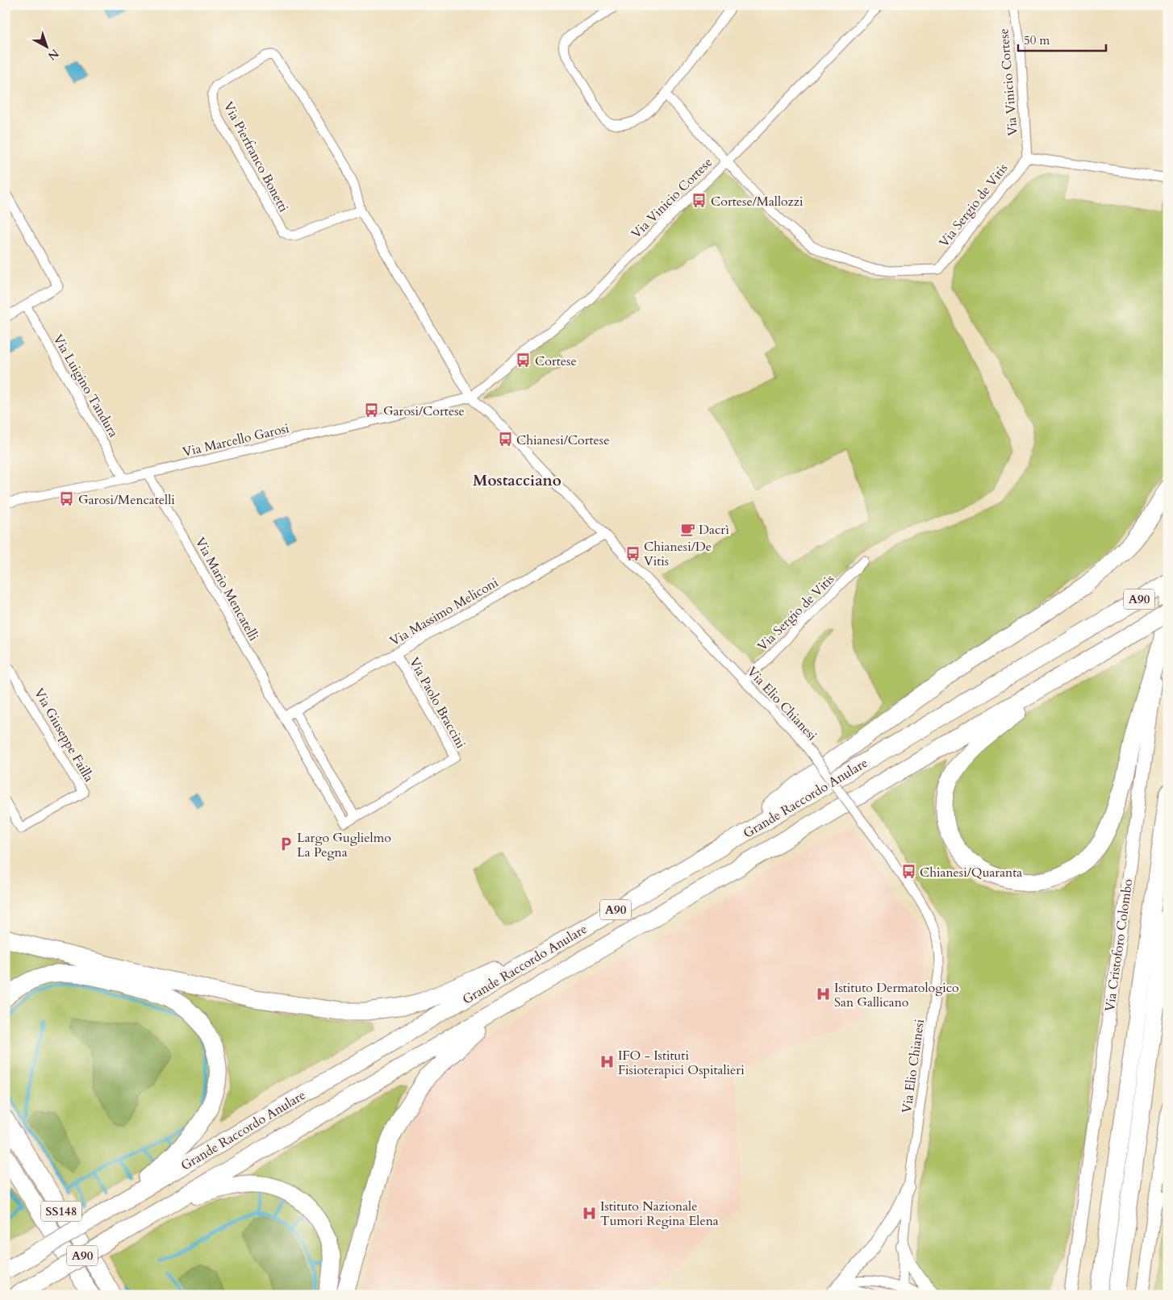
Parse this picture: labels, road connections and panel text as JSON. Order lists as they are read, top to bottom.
{
  "streets": {
    "highway": ["A90", "Grande Raccordo Anulare", "SS148"],
    "main road": ["Via Cristoforo Colombo"],
    "street": [
      "Via Vinicio Cortese",
      "Via Pierfranco Bonetti",
      "Via Sergio de Vitis",
      "Via Luigino Tandura",
      "Via Marcello Garosi",
      "Via Mario Mencatelli",
      "Via Massimo Meliconi",
      "Via Paolo Braccini",
      "Via Elio Chianesi",
      "Via Giuseppe Failla"
    ]
  },
  "crossings": [
    ["Via Vinicio Cortese", "Via Pierfranco Bonetti"],
    ["Via Vinicio Cortese", "Via Sergio de Vitis"],
    ["Via Vinicio Cortese", "Via Marcello Garosi"],
    ["Via Vinicio Cortese", "Via Elio Chianesi"],
    ["Via Pierfranco Bonetti", "Via Marcello Garosi"],
    ["Via Pierfranco Bonetti", "Via Elio Chianesi"],
    ["Via Sergio de Vitis", "Via Elio Chianesi"],
    ["Via Luigino Tandura", "Via Marcello Garosi"],
    ["Via Marcello Garosi", "Via Mario Mencatelli"],
    ["Via Marcello Garosi", "Via Elio Chianesi"],
    ["Via Mario Mencatelli", "Via Paolo Braccini"],
    ["Via Massimo Meliconi", "Via Paolo Braccini"],
    ["Via Massimo Meliconi", "Via Elio Chianesi"]
  ],
  "districts": ["Mostacciano"],
  "places": {
    "bus stop": [
      "Cortese/Mallozzi",
      "Cortese",
      "Garosi/Cortese",
      "Chianesi/Cortese",
      "Garosi/Mencatelli",
      "Chianesi/De Vitis",
      "Chianesi/Quaranta"
    ],
    "cafe": ["Dacrì"],
    "parking": ["Largo Guglielmo La Pegna"],
    "hospital": ["Istituto Dermatologico San Gallicano", "IFO - Istituti Fisioterapici Ospitalieri", "Istituto Nazionale Tumori Regina Elena"]
  },
  "scale_bar": "50 m",
  "north": "bottom right"
}
